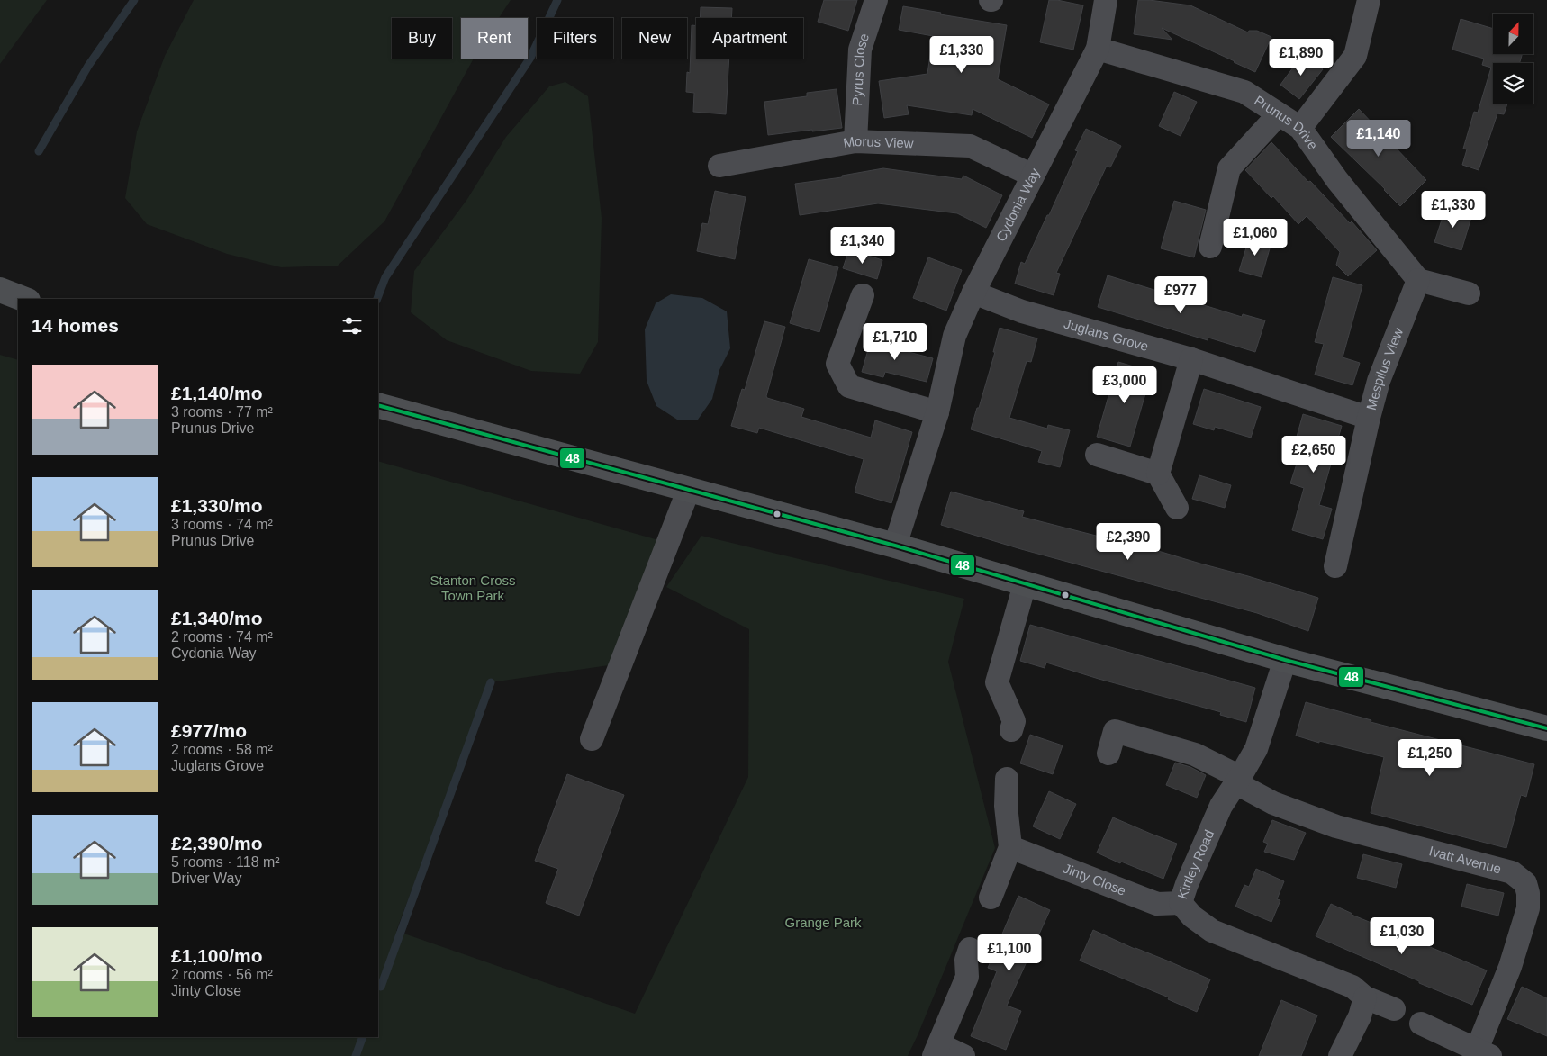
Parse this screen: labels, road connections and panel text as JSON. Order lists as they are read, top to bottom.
{
  "streets": {
    "street": [
      "Pyrus Close",
      "Prunus Drive",
      "Morus View",
      "Cydonia Way",
      "Juglans Grove",
      "Mespilus View",
      "Ivatt Avenue",
      "Kirtley Road",
      "Jinty Close"
    ]
  },
  "crossings": [
    ["Pyrus Close", "Morus View"],
    ["Prunus Drive", "Cydonia Way"],
    ["Prunus Drive", "Mespilus View"],
    ["Morus View", "Cydonia Way"],
    ["Cydonia Way", "Juglans Grove"],
    ["Juglans Grove", "Mespilus View"],
    ["Ivatt Avenue", "Kirtley Road"],
    ["Kirtley Road", "Jinty Close"]
  ],
  "parks": ["Stanton Cross Town Park", "Grange Park"],
  "lines": ["transit line 48"],
  "north": "top",
  "page": {
    "chip": [
      "Buy",
      "Rent",
      "Filters",
      "New",
      "Apartment"
    ],
    "price": [
      "£1,330",
      "£1,890",
      "£1,140",
      "£1,330",
      "£1,060",
      "£1,340",
      "£977",
      "£1,710",
      "£3,000",
      "£2,650",
      "£2,390",
      "£1,250",
      "£1,030",
      "£1,100"
    ],
    "heading": "14 homes",
    "list": [
      {
        "name": "£1,140/mo",
        "note": "3 rooms · 77 m² · Prunus Drive"
      },
      {
        "name": "£1,330/mo",
        "note": "3 rooms · 74 m² · Prunus Drive"
      },
      {
        "name": "£1,340/mo",
        "note": "2 rooms · 74 m² · Cydonia Way"
      },
      {
        "name": "£977/mo",
        "note": "2 rooms · 58 m² · Juglans Grove"
      },
      {
        "name": "£2,390/mo",
        "note": "5 rooms · 118 m² · Driver Way"
      },
      {
        "name": "£1,100/mo",
        "note": "2 rooms · 56 m² · Jinty Close"
      }
    ]
  }
}
